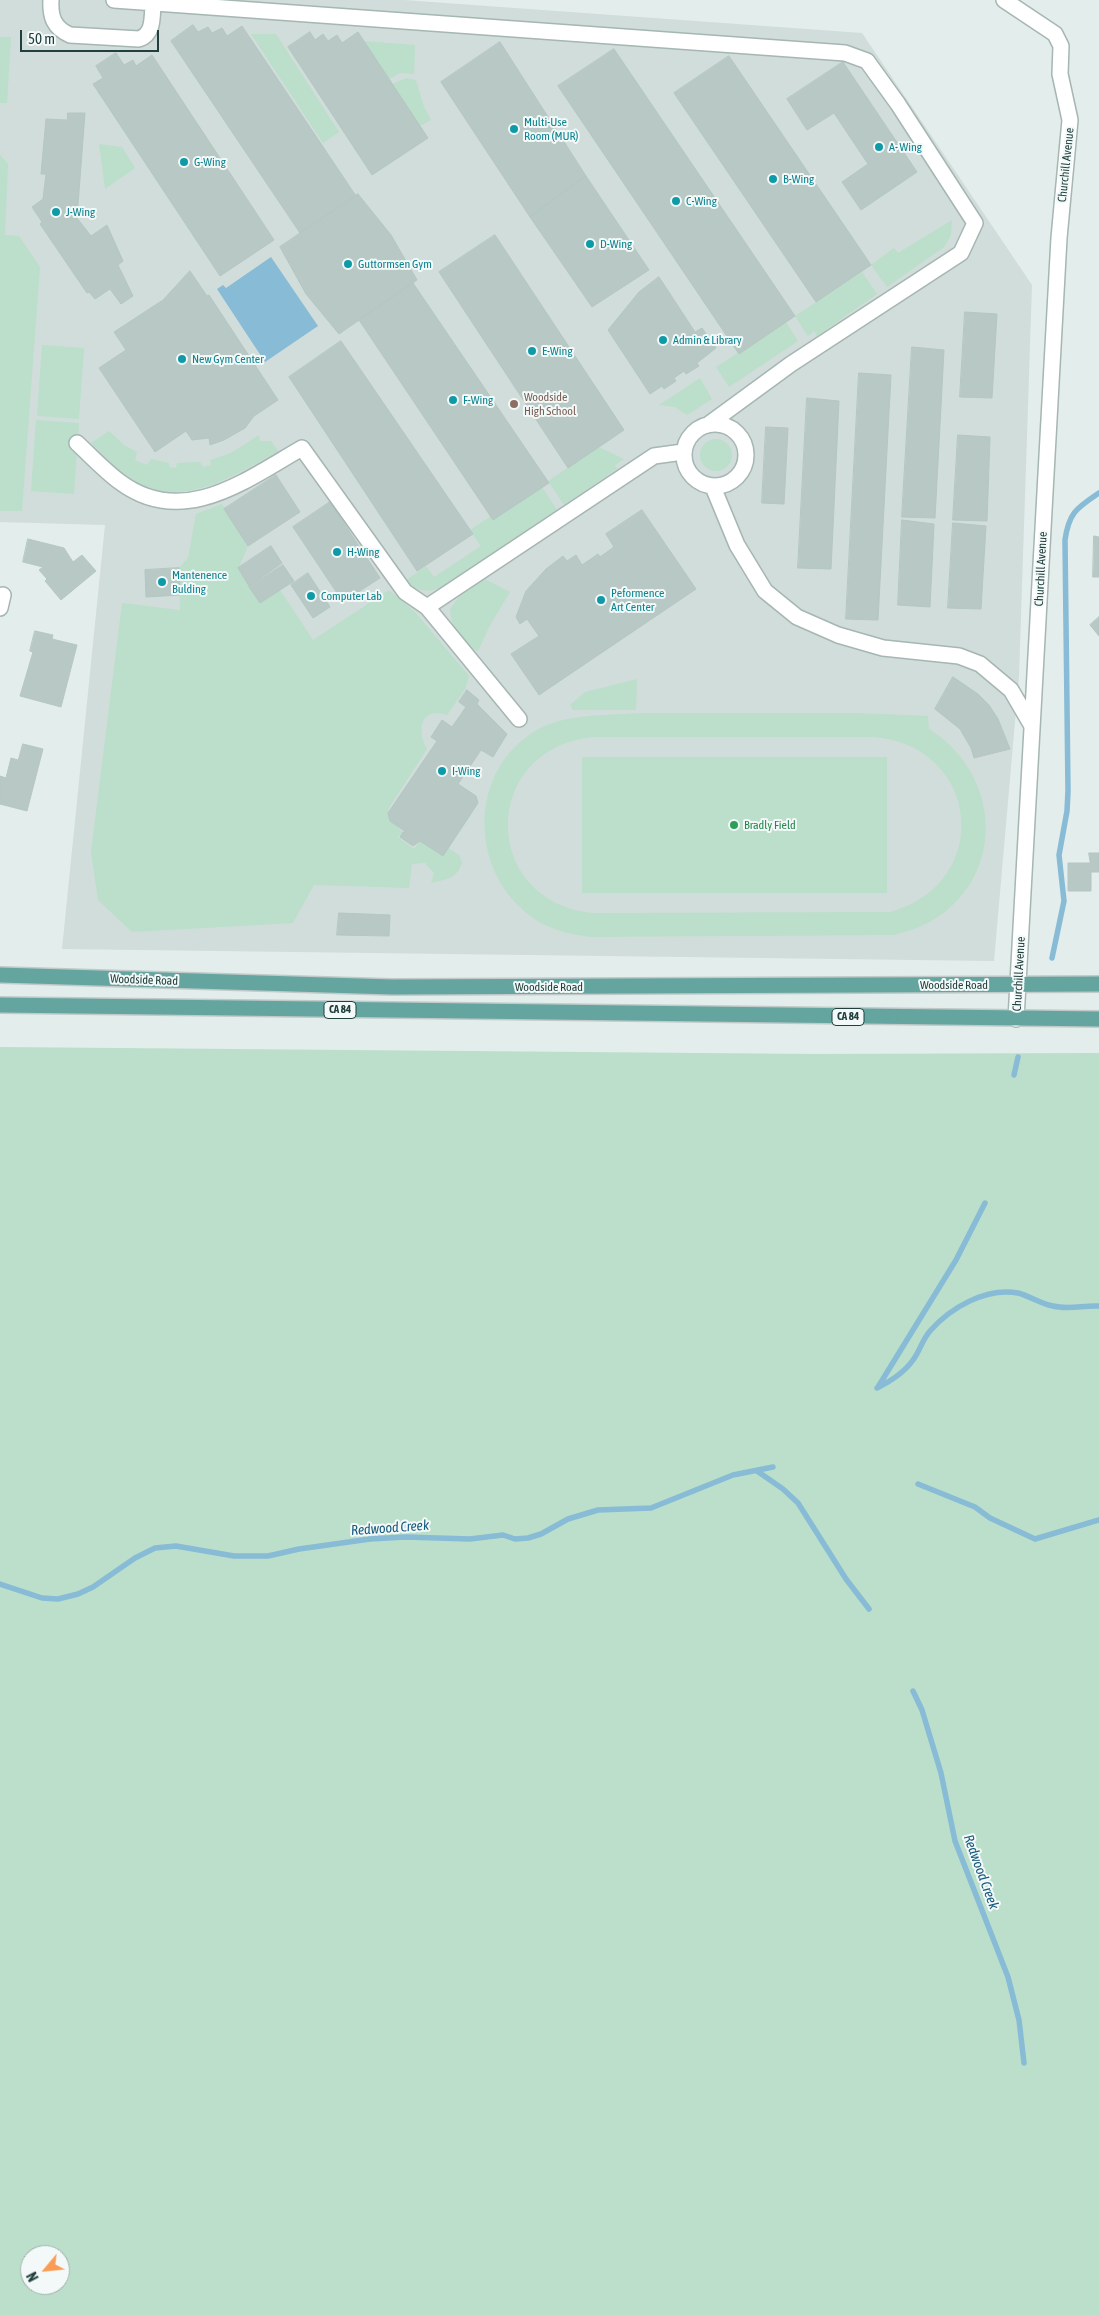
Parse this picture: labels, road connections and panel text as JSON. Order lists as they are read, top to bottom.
{
  "streets": {
    "main road": ["Woodside Road", "CA 84"],
    "street": ["Churchill Avenue"]
  },
  "crossings": [
    ["Churchill Avenue", "Woodside Road"]
  ],
  "water": ["Redwood Creek"],
  "places": [
    "Multi-Use Room (MUR)",
    "A- Wing",
    "G-Wing",
    "B-Wing",
    "C-Wing",
    "J-Wing",
    "D-Wing",
    "Guttormsen Gym",
    "Admin & Library",
    "E-Wing",
    "New Gym Center",
    "F-Wing",
    "Woodside High School",
    "H-Wing",
    "Mantenence Bulding",
    "Computer Lab",
    "Peformence Art Center",
    "I-Wing",
    "Bradly Field"
  ],
  "scale_bar": "50 m",
  "north": "bottom left"
}
